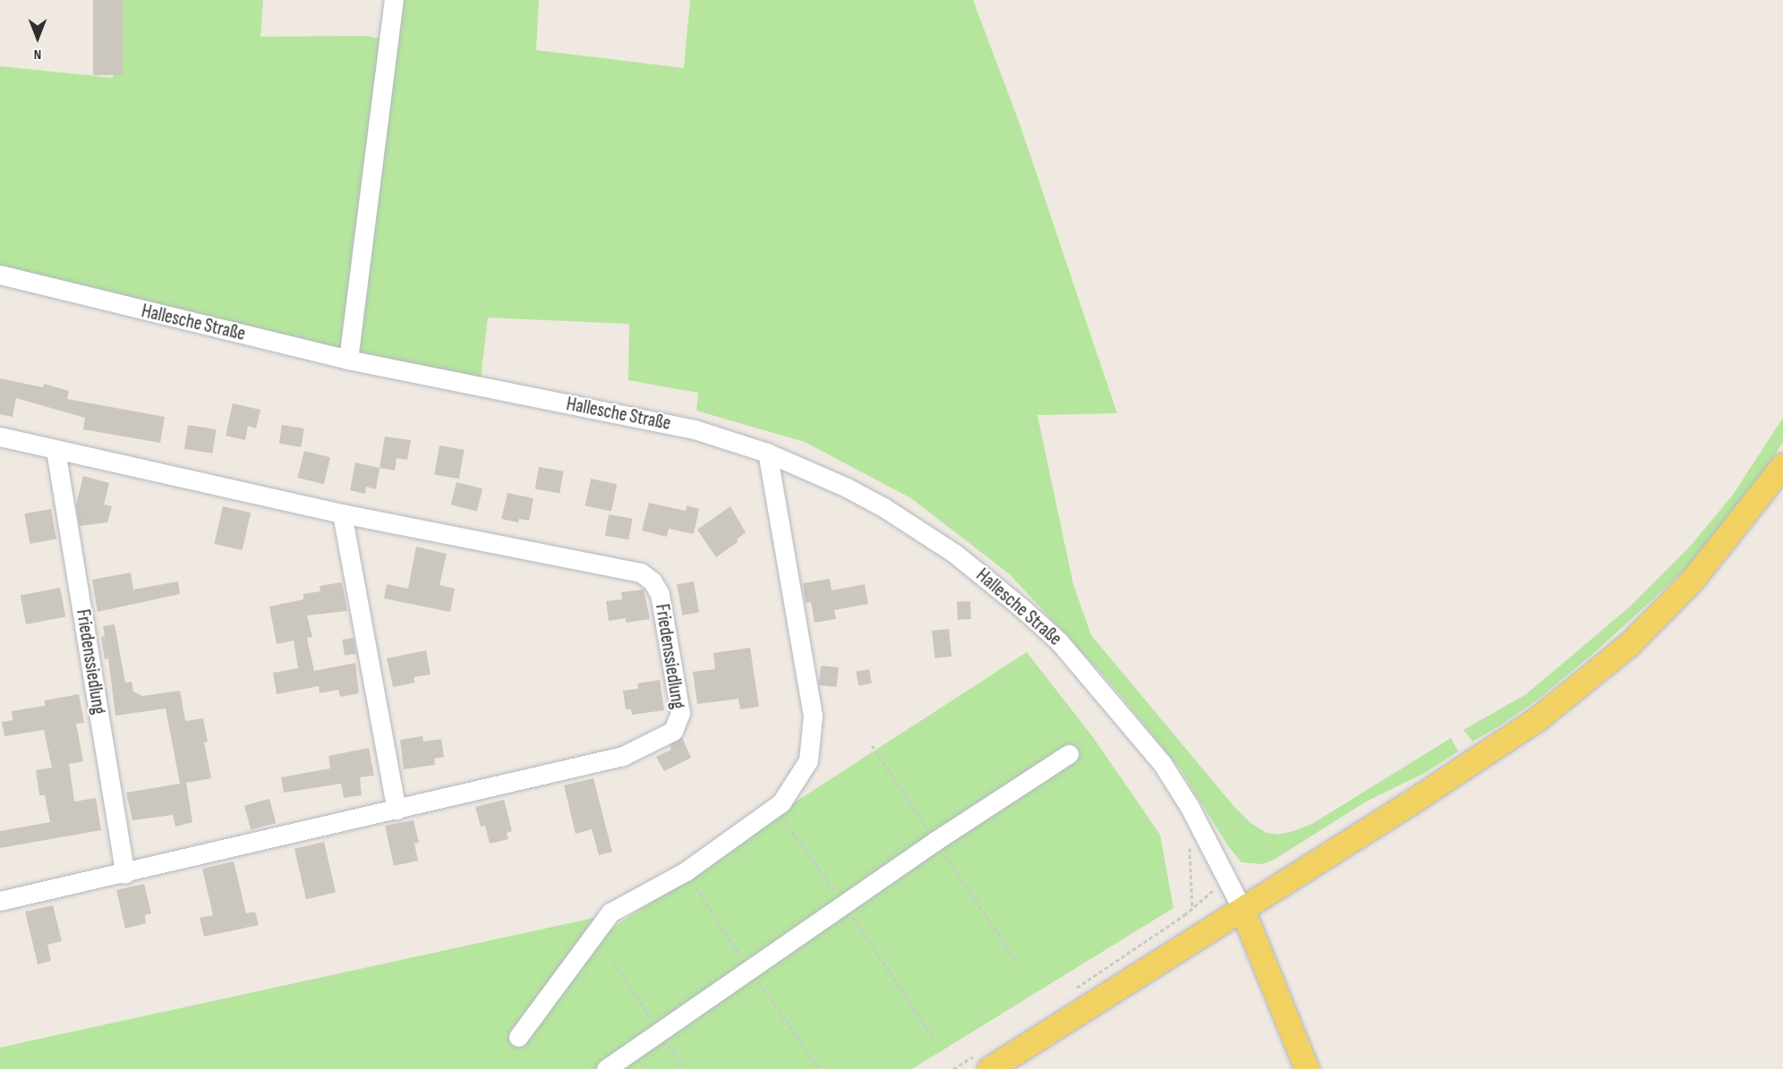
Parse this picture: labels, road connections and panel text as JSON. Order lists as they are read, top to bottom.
{
  "streets": {
    "street": ["Hallesche Straße", "Friedenssiedlung"]
  },
  "north": "bottom"
}
